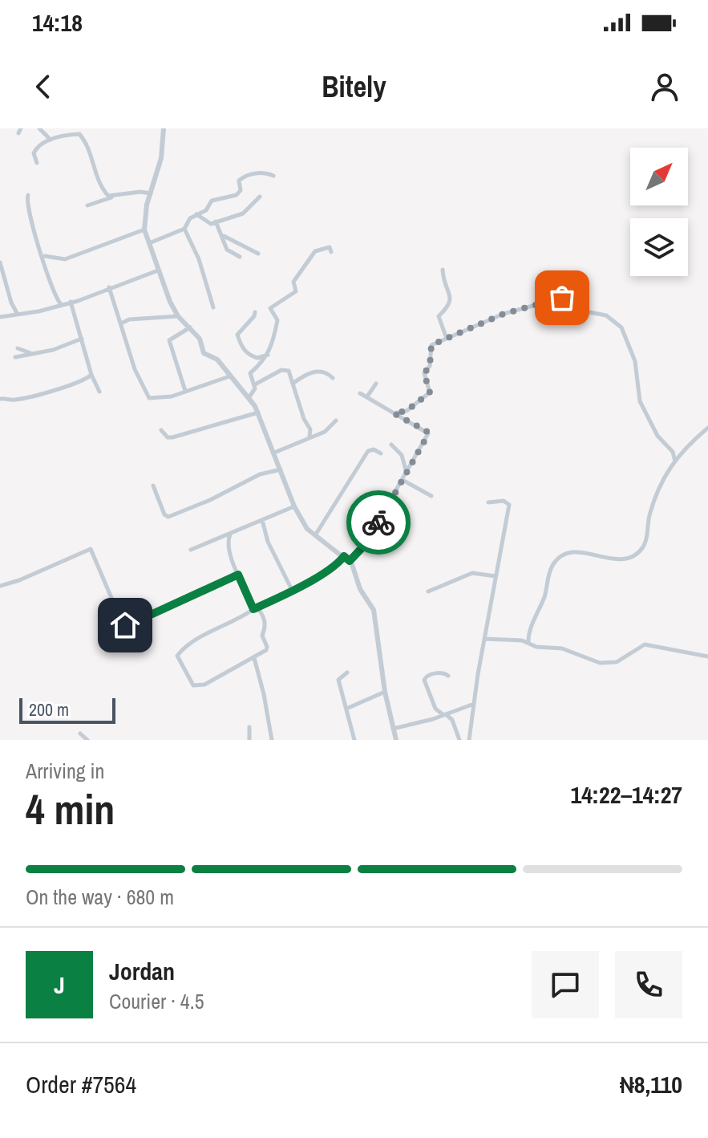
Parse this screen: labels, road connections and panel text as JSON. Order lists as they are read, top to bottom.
{
  "scale_bar": "200 m",
  "north": "top right",
  "page": {
    "status": "14:18",
    "header": "Bitely",
    "scale": "200 m",
    "heading": ["4 min", "Arriving in", "14:22–14:27"],
    "panel": [
      "Jordan",
      "Courier · 4.5",
      "Order #7564",
      "₦8,110"
    ],
    "bar": "On the way · 680 m",
    "round": "J"
  }
}
